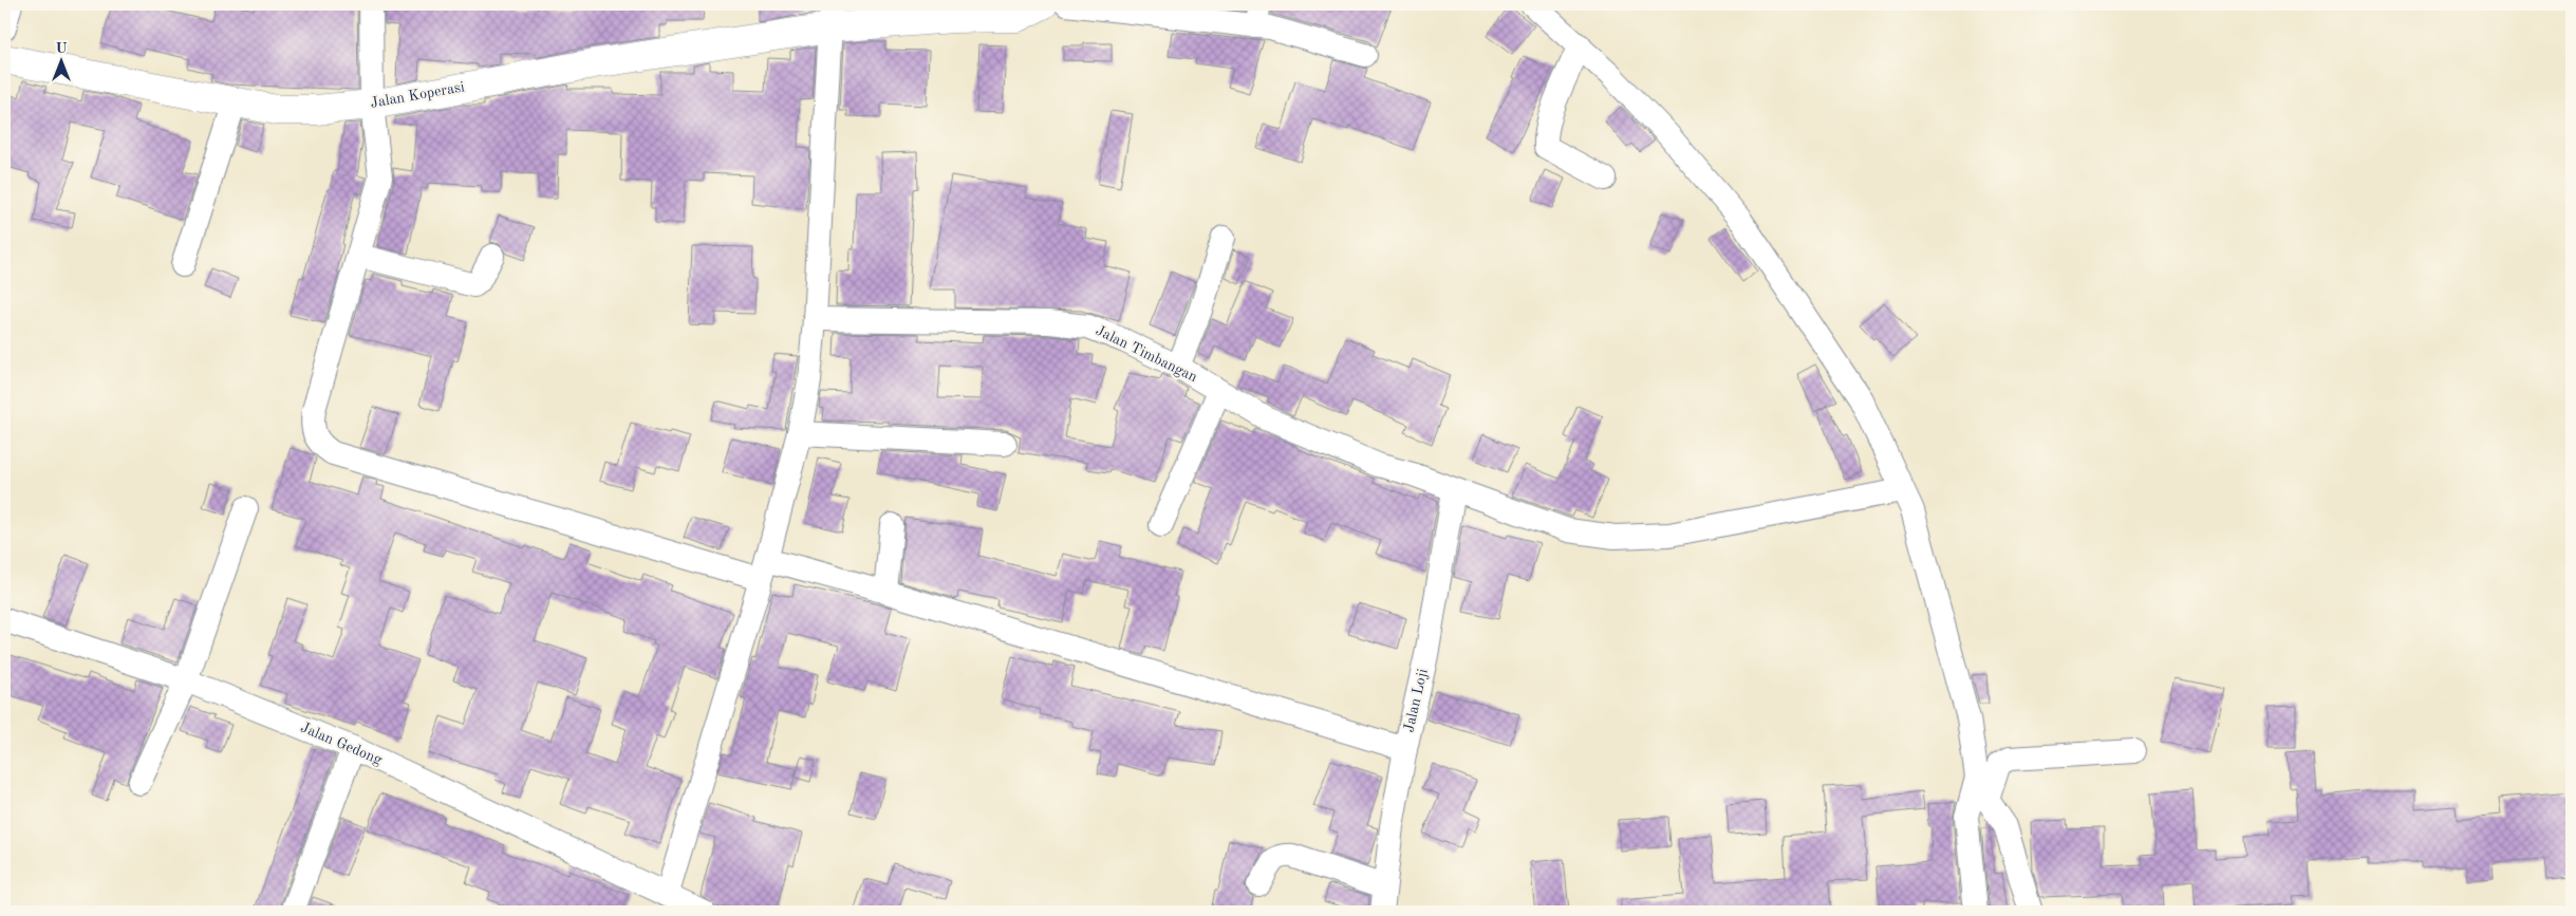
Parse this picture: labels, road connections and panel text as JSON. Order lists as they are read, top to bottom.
{
  "streets": {
    "street": [
      "Jalan Koperasi",
      "Jalan Timbangan",
      "Jalan Loji",
      "Jalan Gedong"
    ]
  },
  "crossings": [
    ["Jalan Timbangan", "Jalan Loji"]
  ],
  "north": "top"
}
